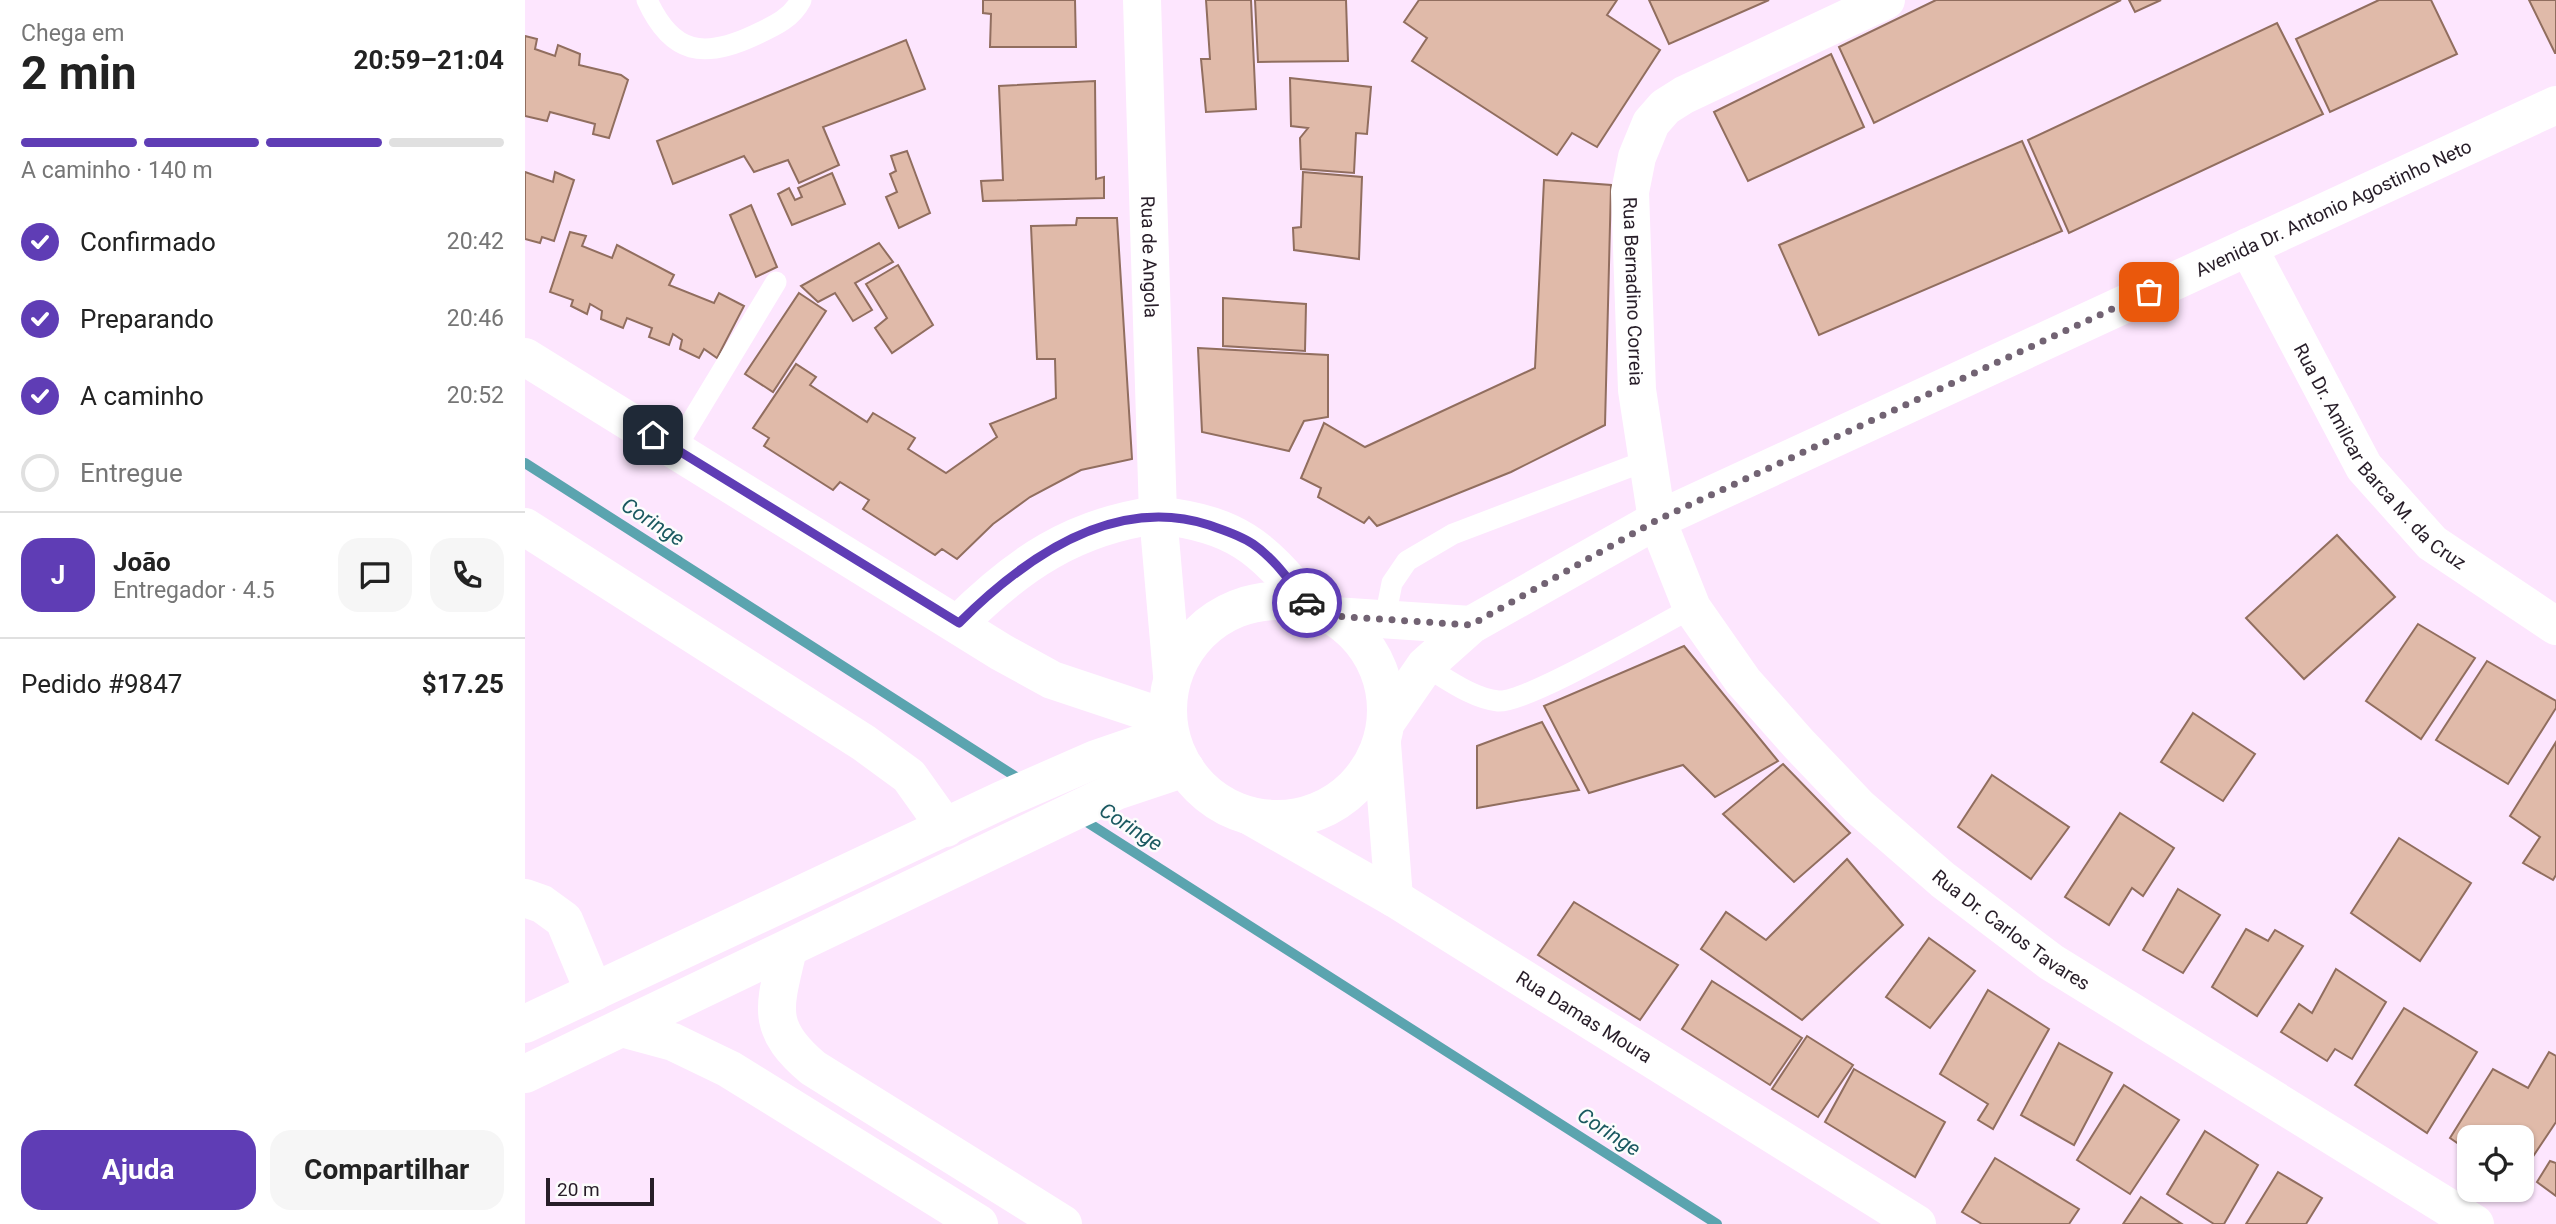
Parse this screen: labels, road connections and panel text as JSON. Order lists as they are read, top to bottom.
{
  "streets": {
    "street": [
      "Avenida Dr. Antonio Agostinho Neto",
      "Rua de Angola",
      "Rua Bernadino Correia",
      "Rua Dr. Amilcar Barca M. da Cruz",
      "Rua Dr. Carlos Tavares",
      "Rua Damas Moura"
    ]
  },
  "crossings": [
    ["Avenida Dr. Antonio Agostinho Neto", "Rua de Angola"],
    ["Avenida Dr. Antonio Agostinho Neto", "Rua Bernadino Correia"],
    ["Avenida Dr. Antonio Agostinho Neto", "Rua Dr. Amilcar Barca M. da Cruz"],
    ["Avenida Dr. Antonio Agostinho Neto", "Rua Dr. Carlos Tavares"],
    ["Avenida Dr. Antonio Agostinho Neto", "Rua Damas Moura"],
    ["Rua de Angola", "Rua Damas Moura"],
    ["Rua Bernadino Correia", "Rua Dr. Carlos Tavares"]
  ],
  "water": ["Coringe"],
  "scale_bar": "20 m",
  "page": {
    "heading": ["2 min", "Chega em", "20:59–21:04"],
    "panel": [
      "João",
      "Entregador · 4.5",
      "Pedido #9847",
      "$17.25"
    ],
    "bar": "A caminho · 140 m",
    "list": [
      ["Confirmado", "20:42"],
      ["Preparando", "20:46"],
      ["A caminho", "20:52"],
      "Entregue"
    ],
    "round": "J",
    "buttons": ["Ajuda", "Compartilhar"],
    "scale": "20 m"
  }
}
